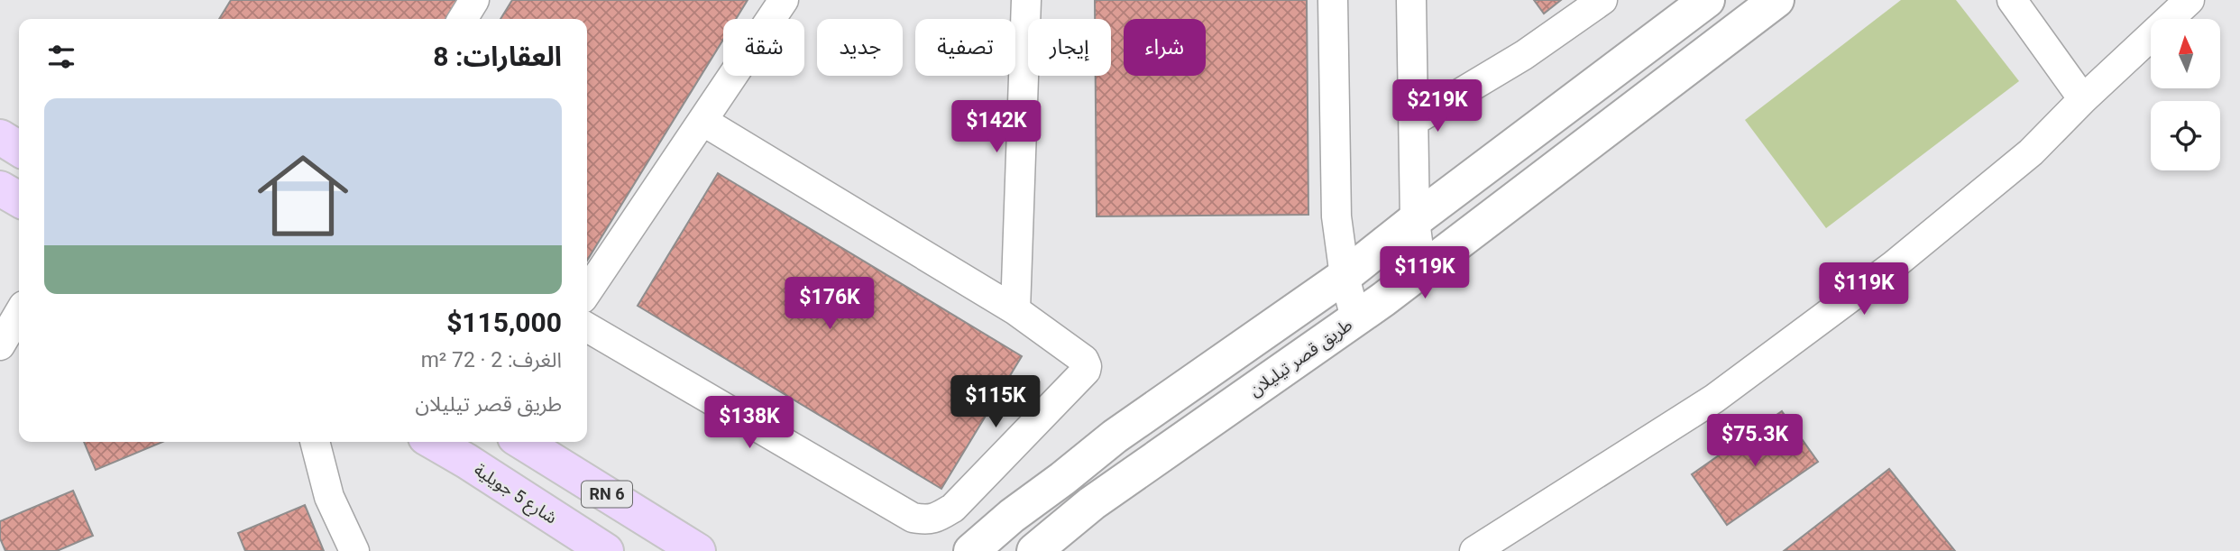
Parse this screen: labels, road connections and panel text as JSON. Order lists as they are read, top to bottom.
{
  "streets": {
    "main road": ["طريق قصر تيليلان", "شارع 5 جويلية", "RN 6"]
  },
  "north": "top",
  "page": {
    "chip": [
      "شراء",
      "إيجار",
      "تصفية",
      "جديد",
      "شقة"
    ],
    "heading": "العقارات: 8",
    "price": [
      "$219K",
      "$142K",
      "$119K",
      "$119K",
      "$176K",
      "$115K",
      "$138K",
      "$75.3K"
    ],
    "list": [
      {
        "name": "$115,000",
        "note": "الغرف: 2 · 72 m² · طريق قصر تيليلان"
      }
    ]
  }
}
